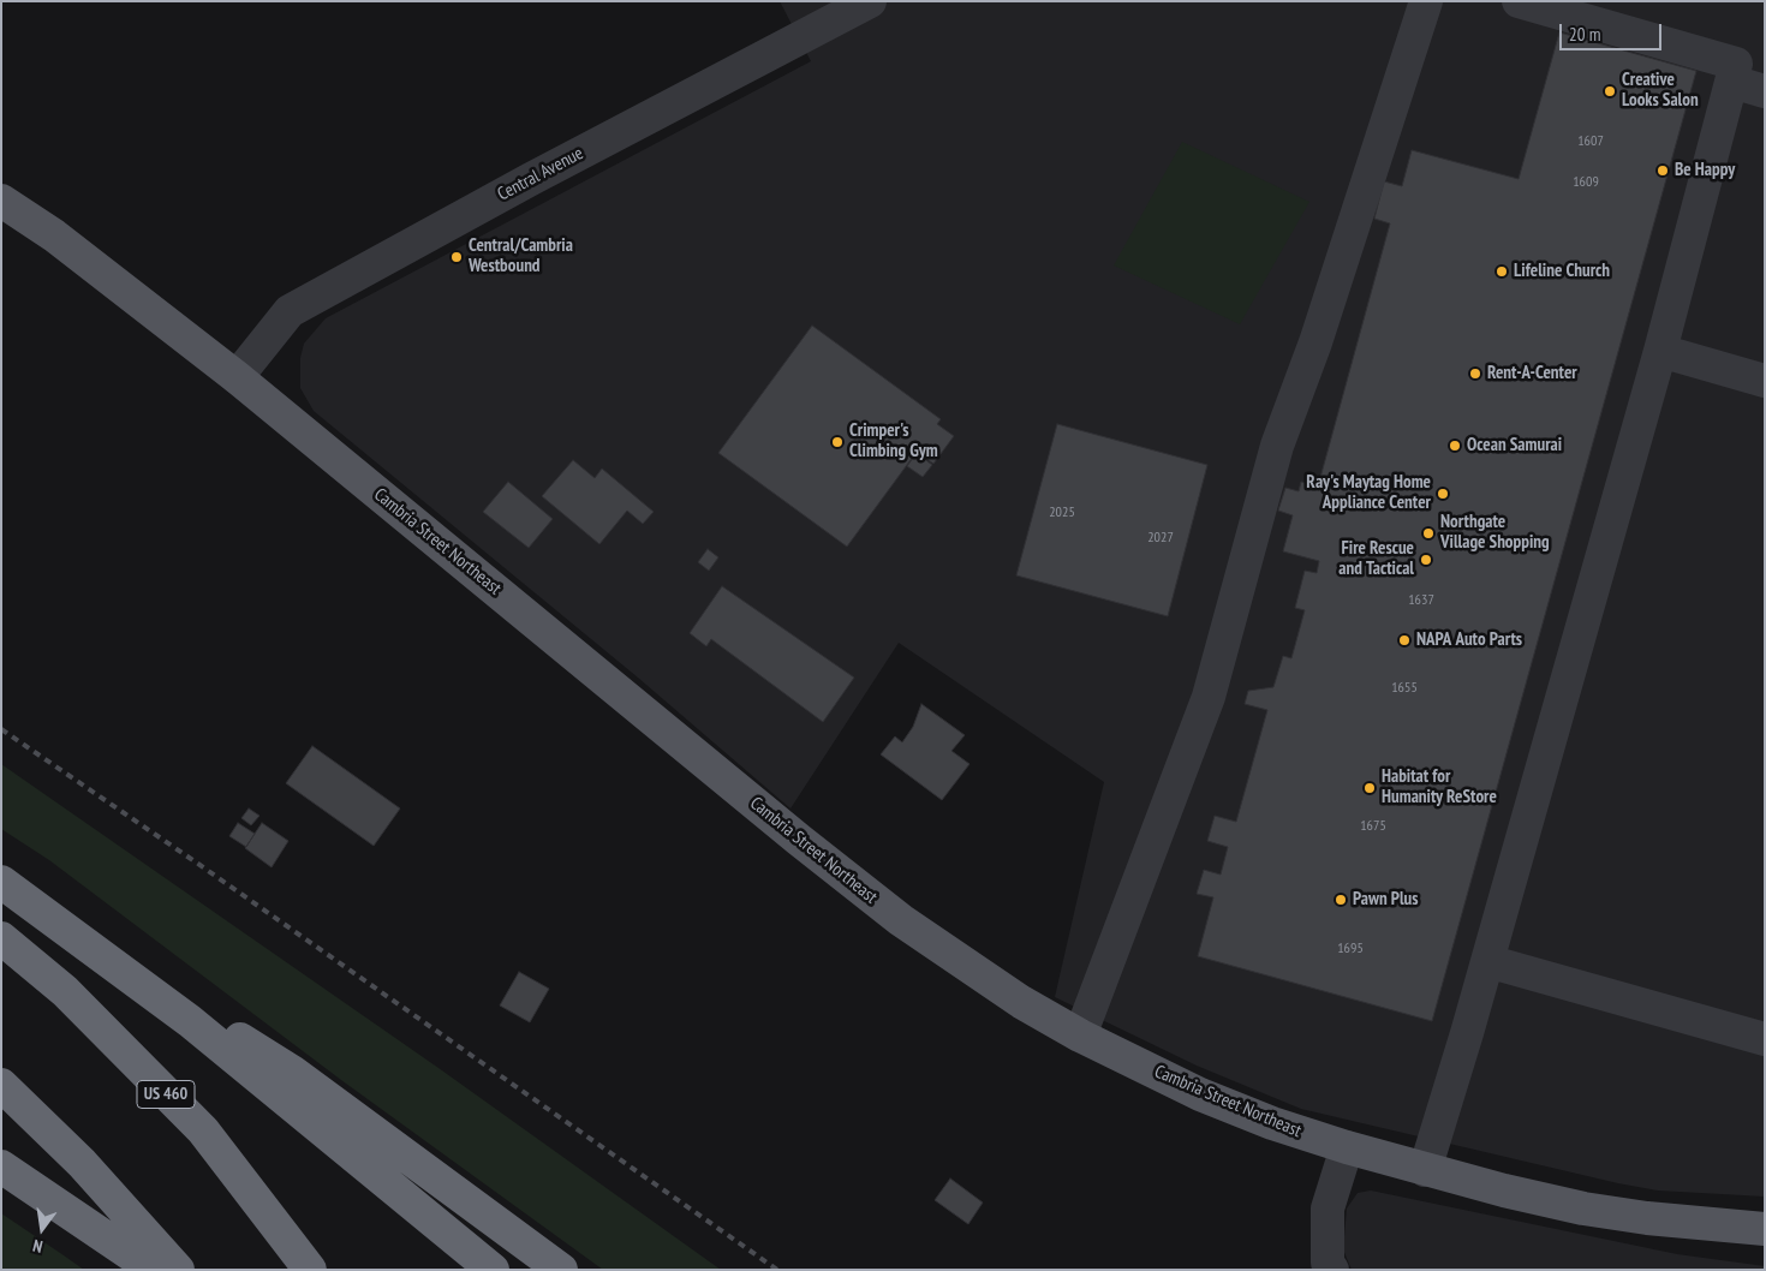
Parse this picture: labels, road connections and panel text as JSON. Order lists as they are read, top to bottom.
{
  "streets": {
    "highway": ["US 460"],
    "main road": ["Cambria Street Northeast"],
    "street": ["Central Avenue"]
  },
  "crossings": [
    ["Central Avenue", "Cambria Street Northeast"]
  ],
  "places": [
    "Creative Looks Salon",
    "Be Happy",
    "Central/Cambria Westbound",
    "Lifeline Church",
    "Rent-A-Center",
    "Crimper's Climbing Gym",
    "Ocean Samurai",
    "Ray's Maytag Home Appliance Center",
    "Northgate Village Shopping",
    "Fire Rescue and Tactical",
    "NAPA Auto Parts",
    "Habitat for Humanity ReStore",
    "Pawn Plus"
  ],
  "house_numbers": [
    "1607",
    "1609",
    "2025",
    "2027",
    "1637",
    "1655",
    "1675",
    "1695"
  ],
  "scale_bar": "20 m",
  "north": "bottom"
}
